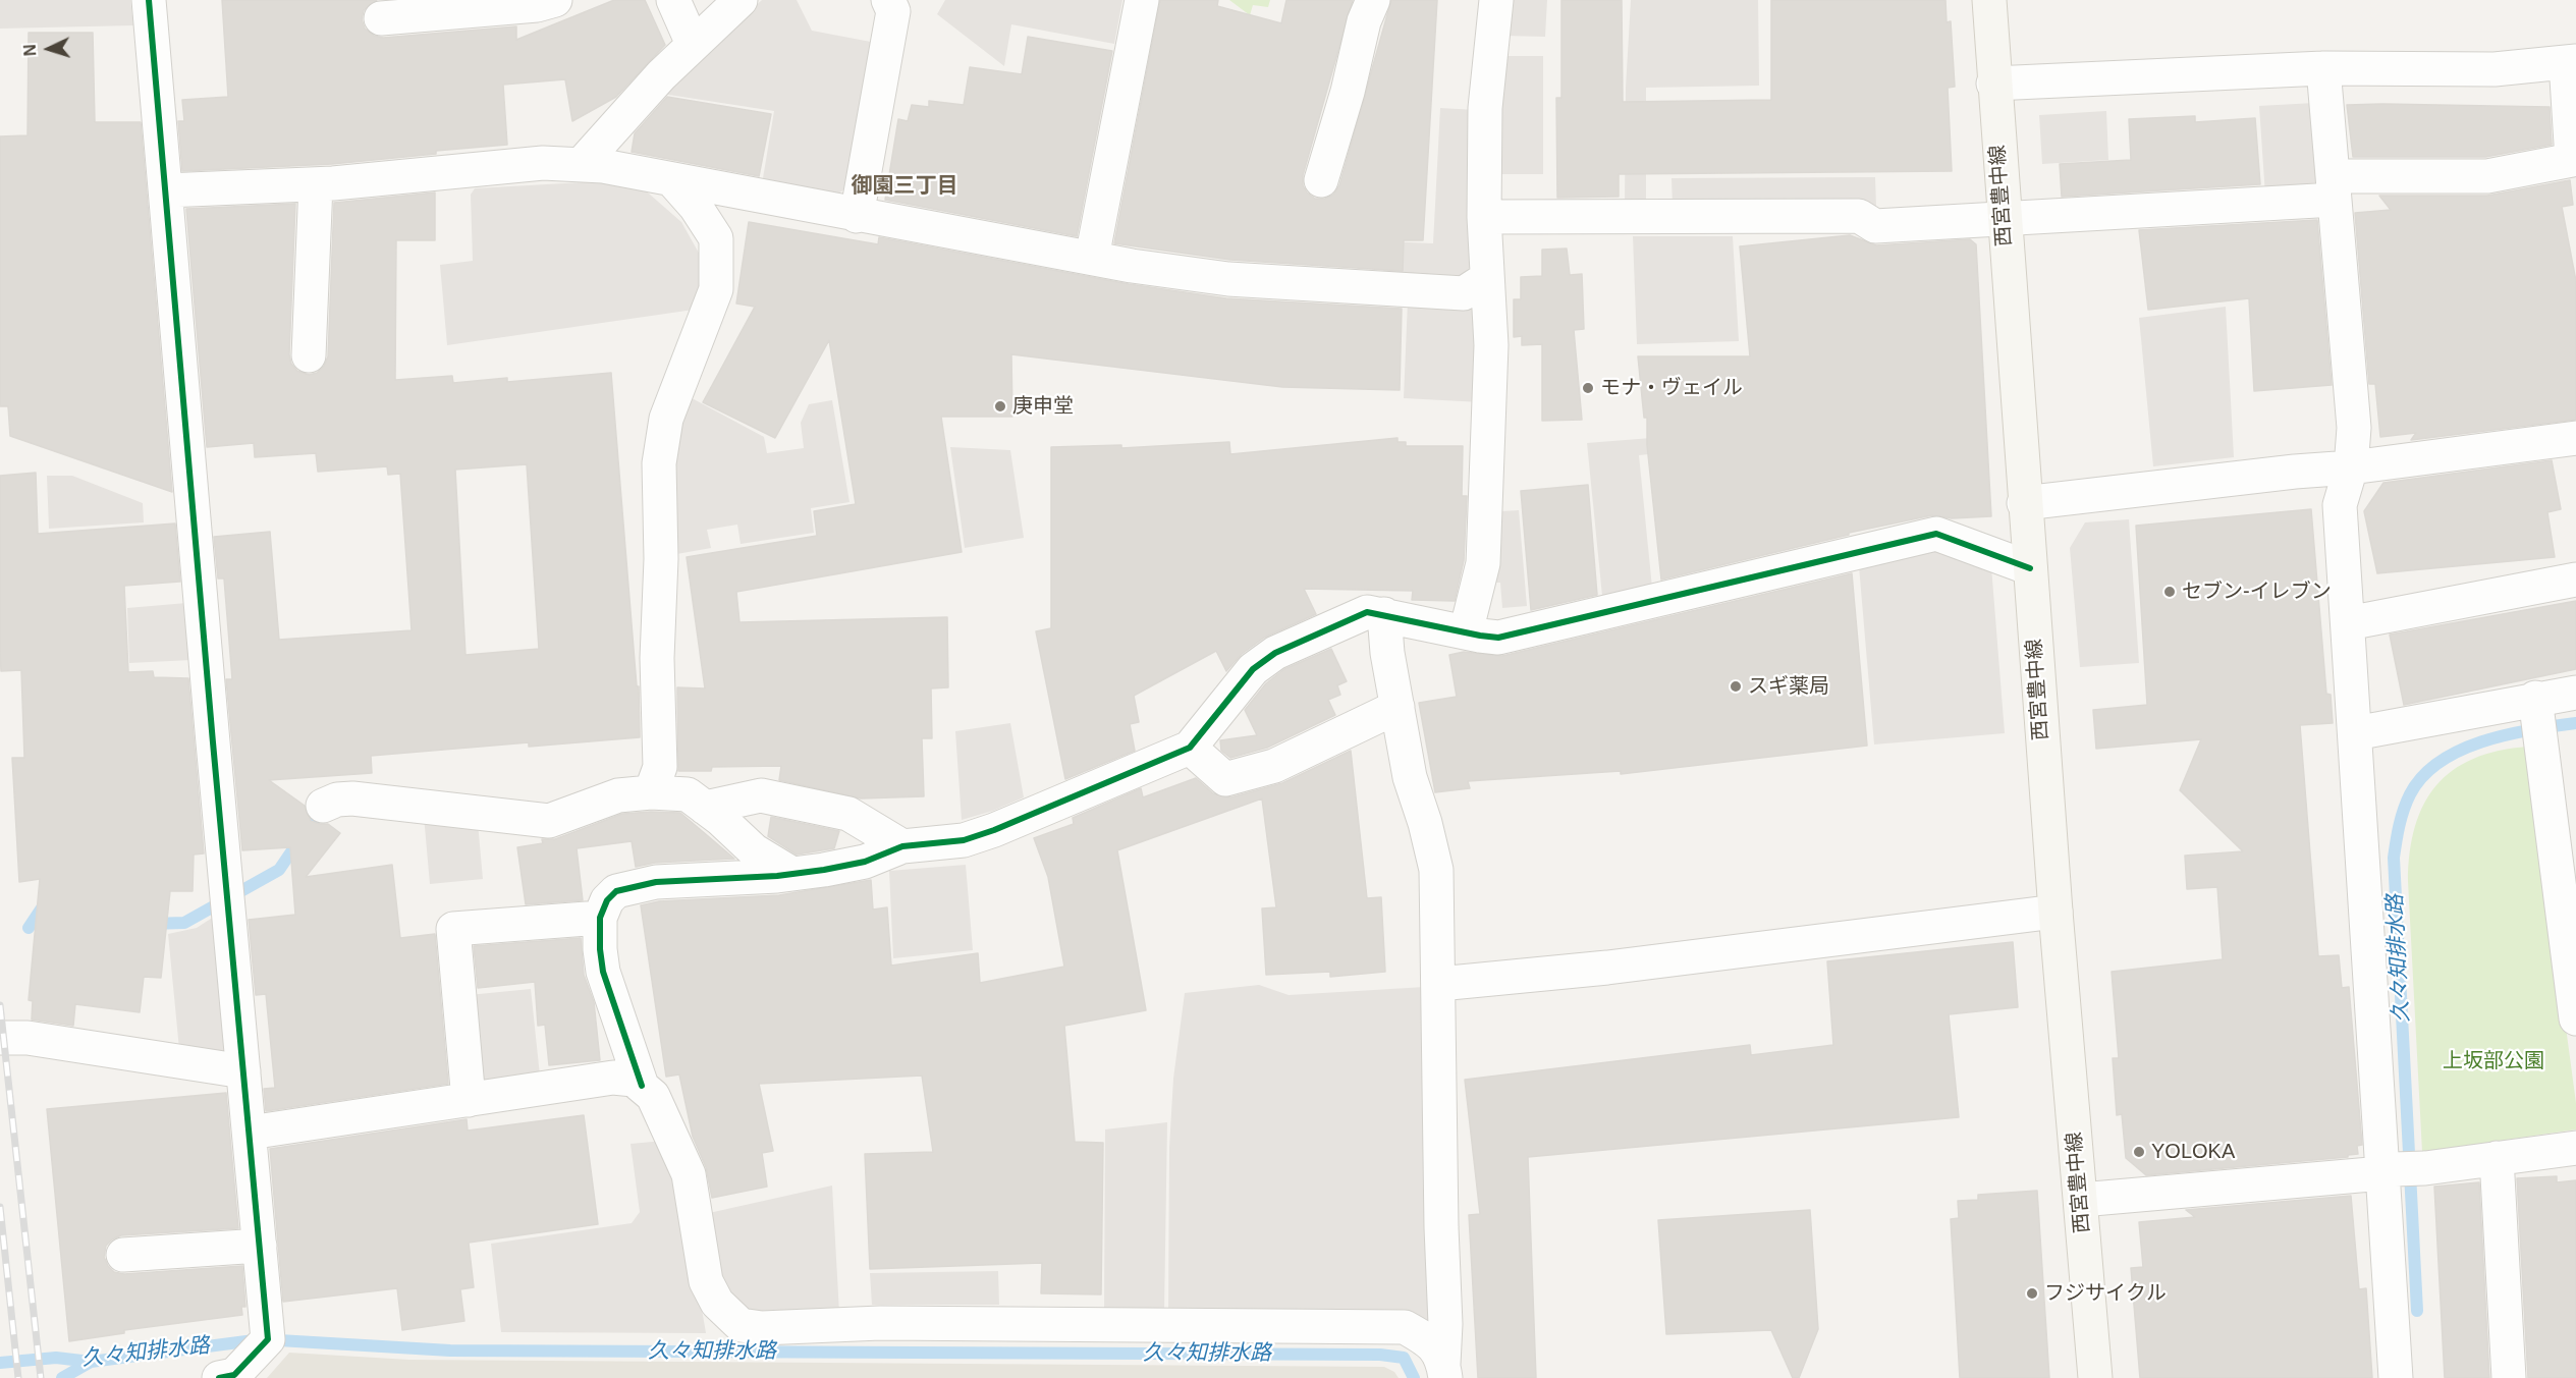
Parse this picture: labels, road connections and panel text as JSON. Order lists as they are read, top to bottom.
{
  "streets": {
    "main road": ["西宮豊中線"]
  },
  "districts": ["御園三丁目"],
  "water": ["久々知排水路"],
  "parks": ["上坂部公園"],
  "places": [
    "モナ・ヴェイル",
    "庚申堂",
    "セブン-イレブン",
    "スギ薬局",
    "YOLOKA",
    "フジサイクル"
  ],
  "north": "left"
}
